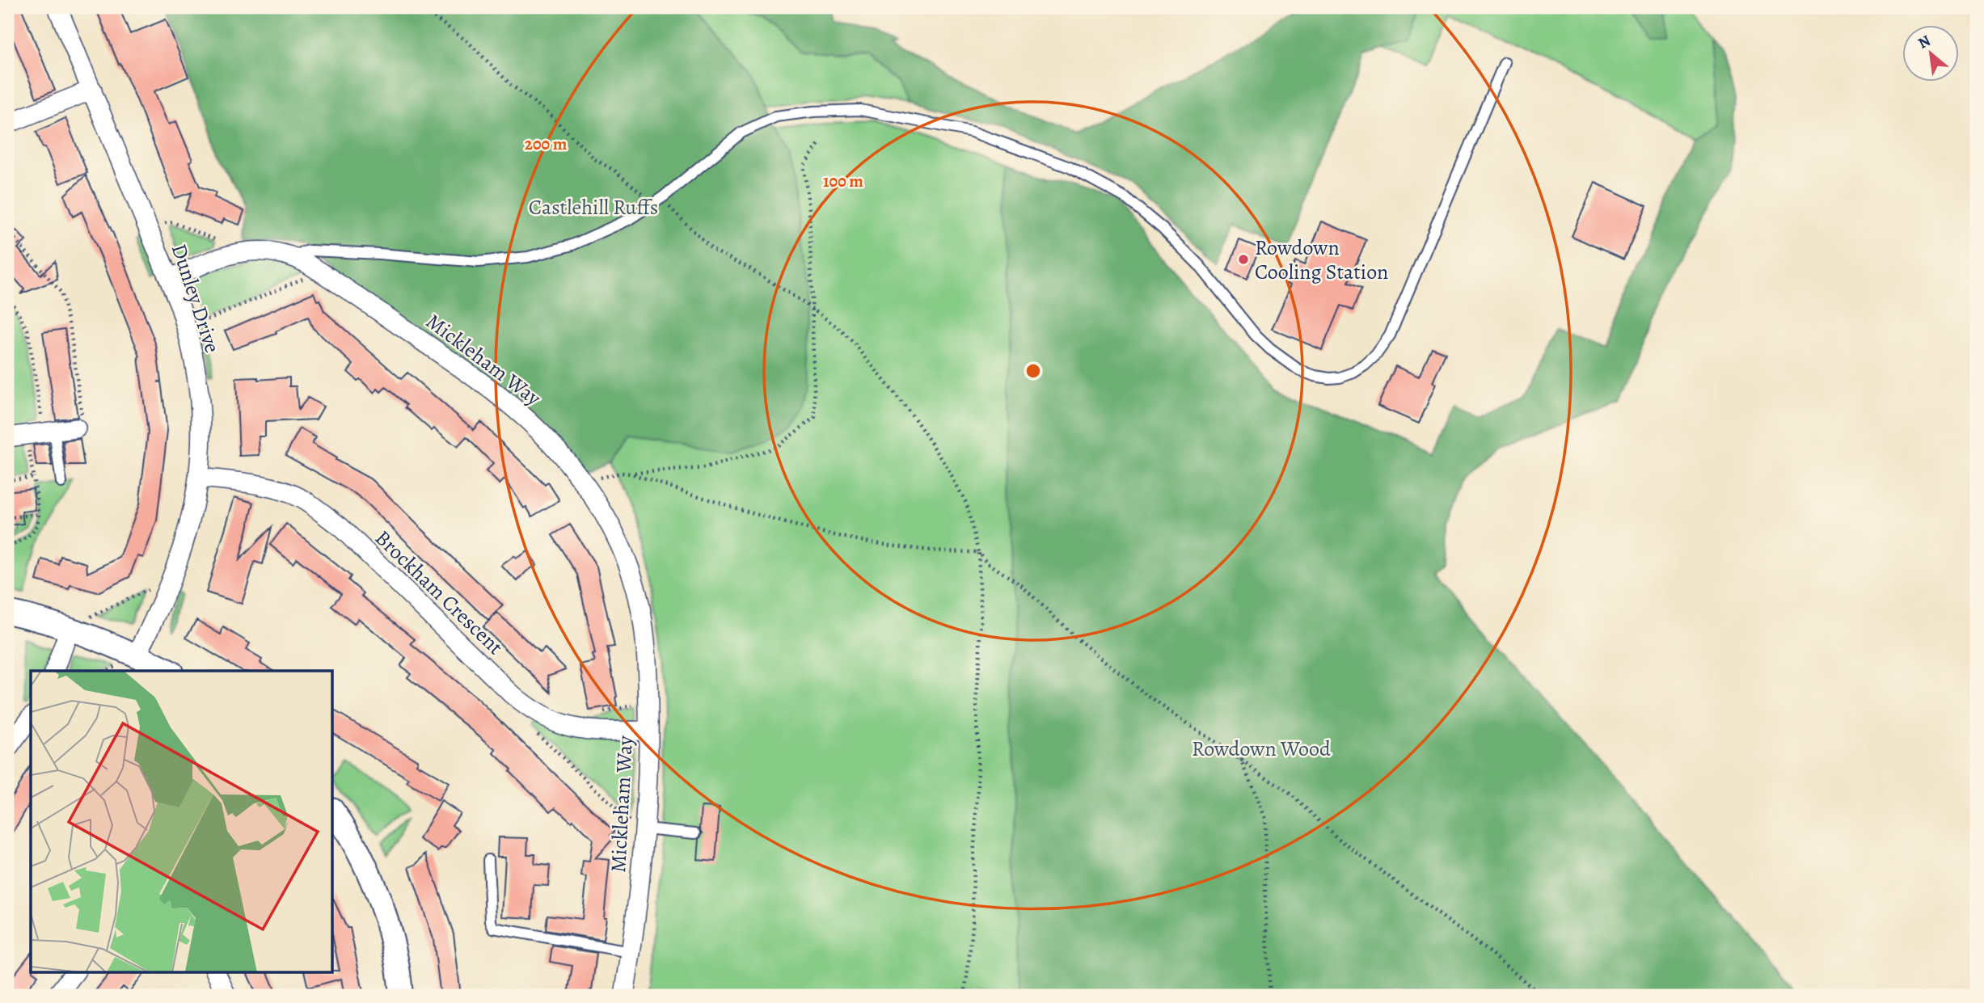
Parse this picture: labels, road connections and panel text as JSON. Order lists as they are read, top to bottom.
{
  "streets": {
    "street": ["Dunley Drive", "Mickleham Way", "Brockham Crescent"]
  },
  "crossings": [
    ["Dunley Drive", "Mickleham Way"],
    ["Dunley Drive", "Brockham Crescent"],
    ["Mickleham Way", "Brockham Crescent"]
  ],
  "parks": ["Castlehill Ruffs", "Rowdown Wood"],
  "places": ["Rowdown Cooling Station"],
  "north": "top left",
  "rings": ["200 m", "100 m"]
}
